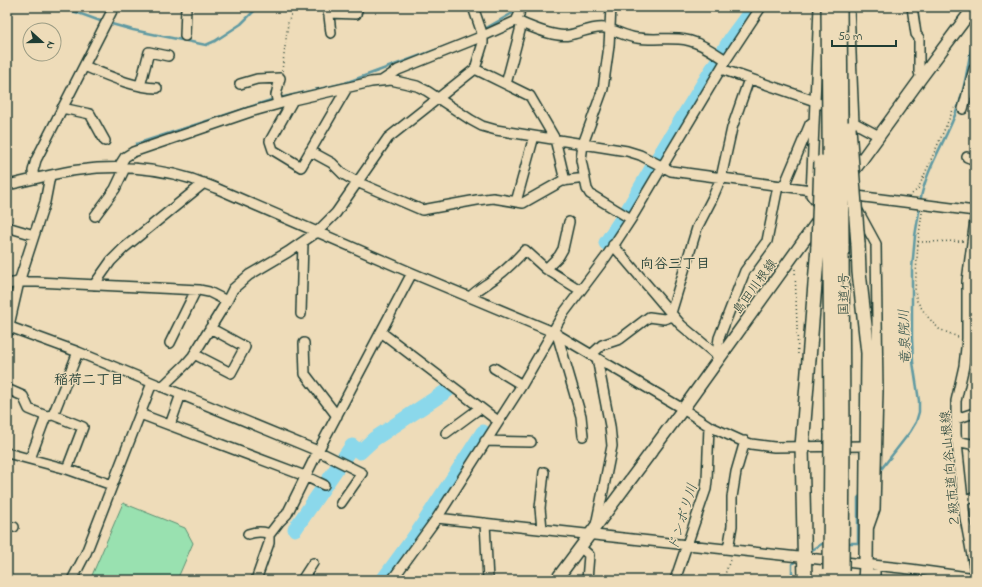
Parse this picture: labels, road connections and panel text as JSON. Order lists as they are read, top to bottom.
{
  "streets": {
    "highway": ["国道1号"],
    "main road": ["島田川根線"],
    "street": ["２級市道向谷山根線"]
  },
  "districts": ["向谷三丁目", "稲荷二丁目"],
  "water": ["竜泉院川", "ドンボリ川"],
  "scale_bar": "50 m",
  "north": "right"
}
